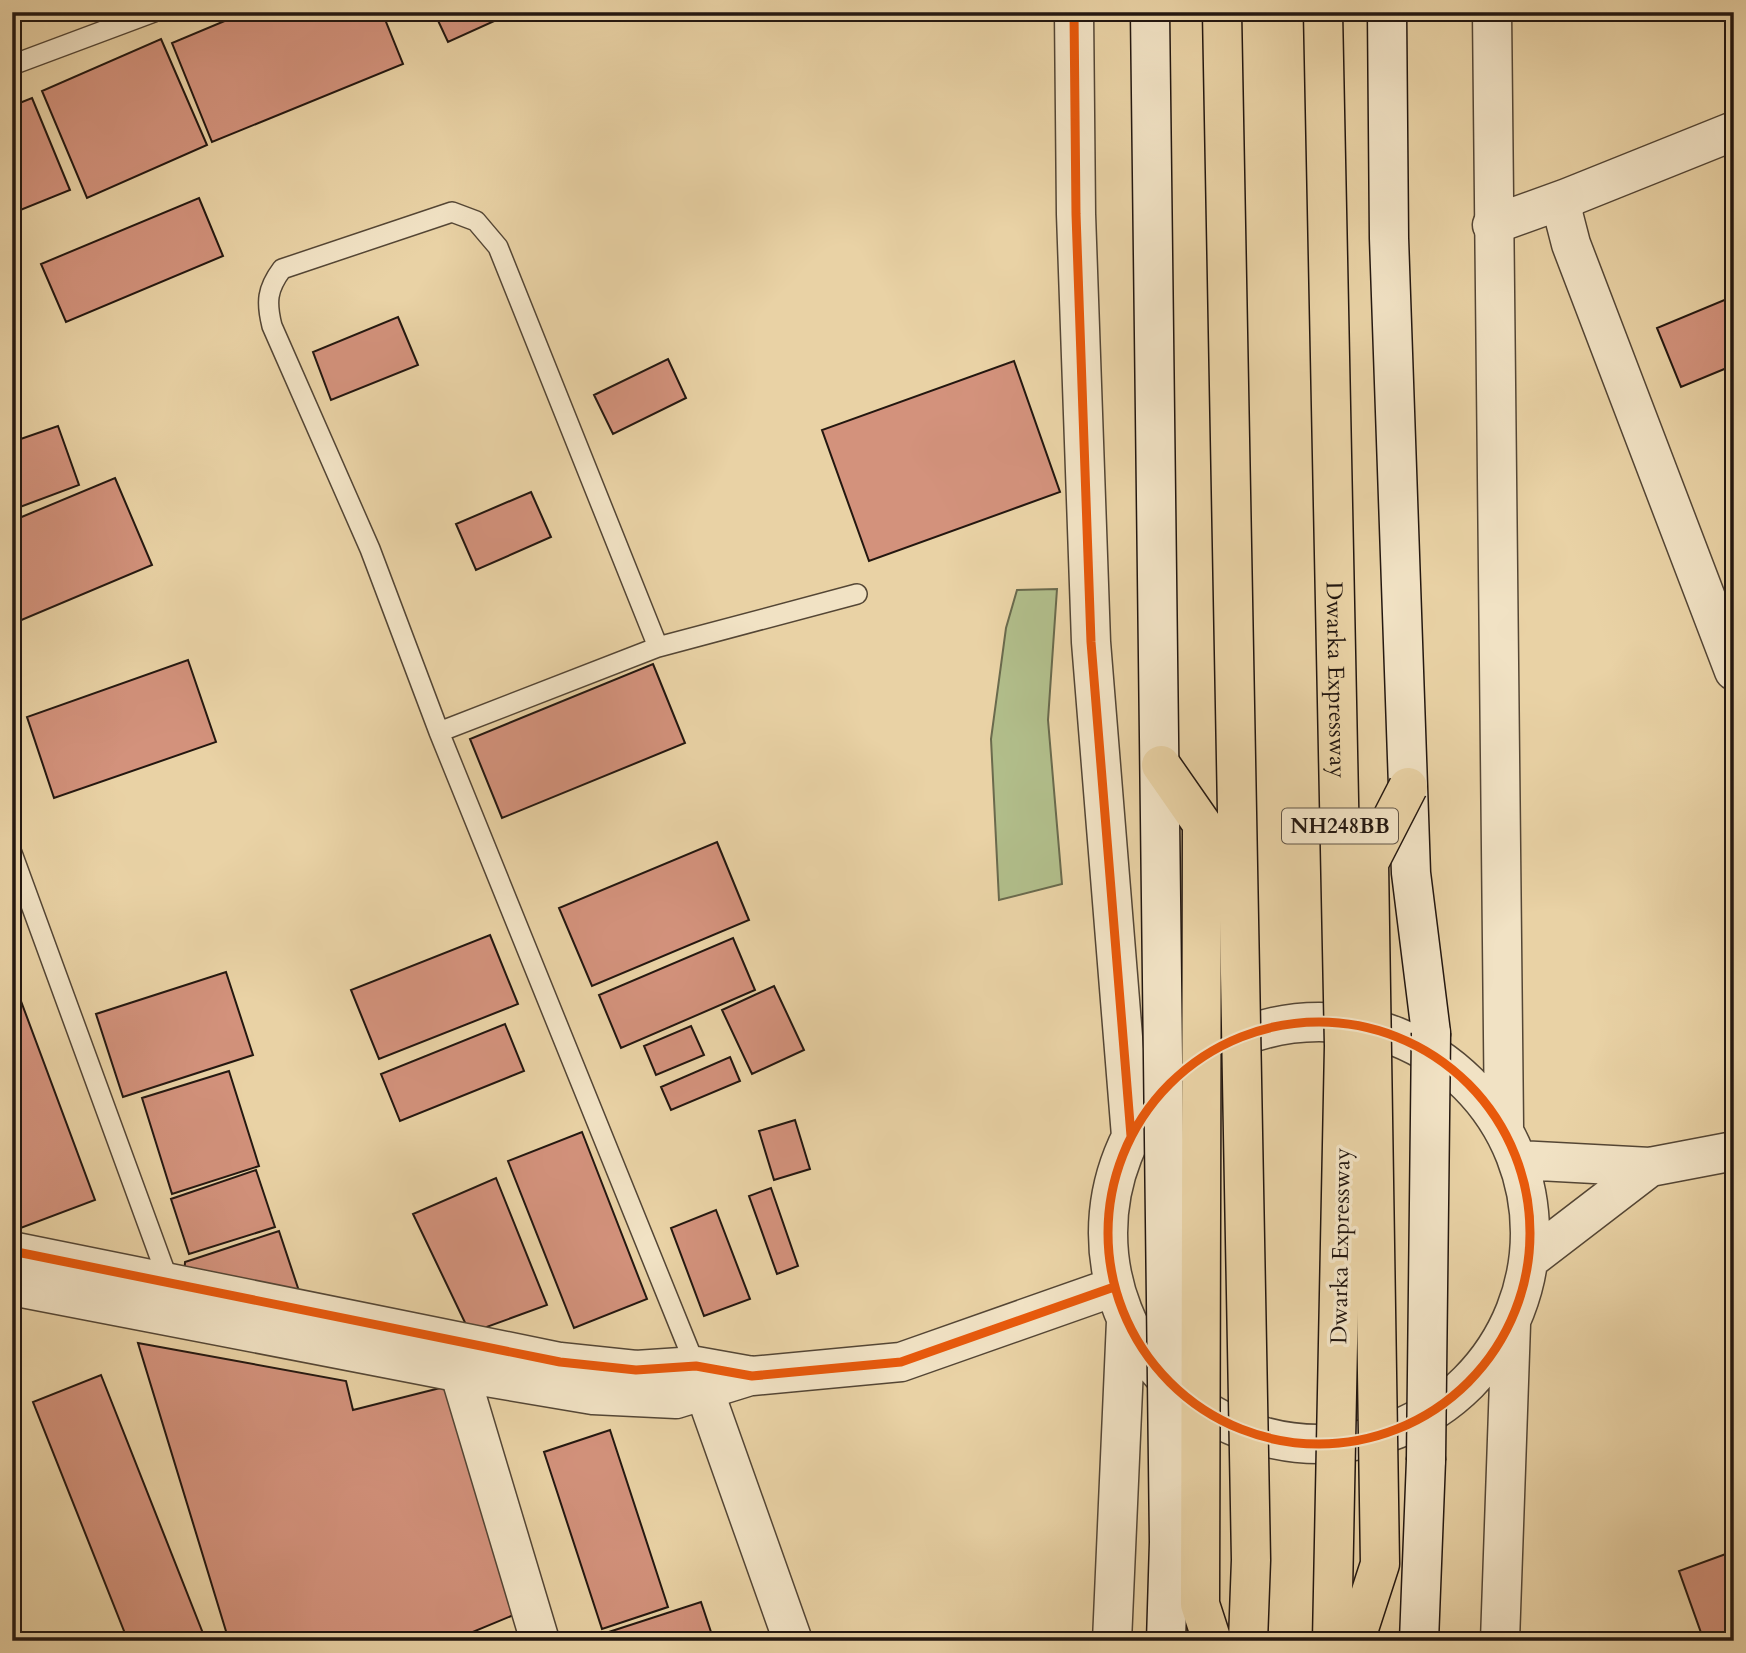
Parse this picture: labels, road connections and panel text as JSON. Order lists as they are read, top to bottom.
{
  "streets": {
    "highway": ["Dwarka Expressway", "NH248BB"]
  }
}
